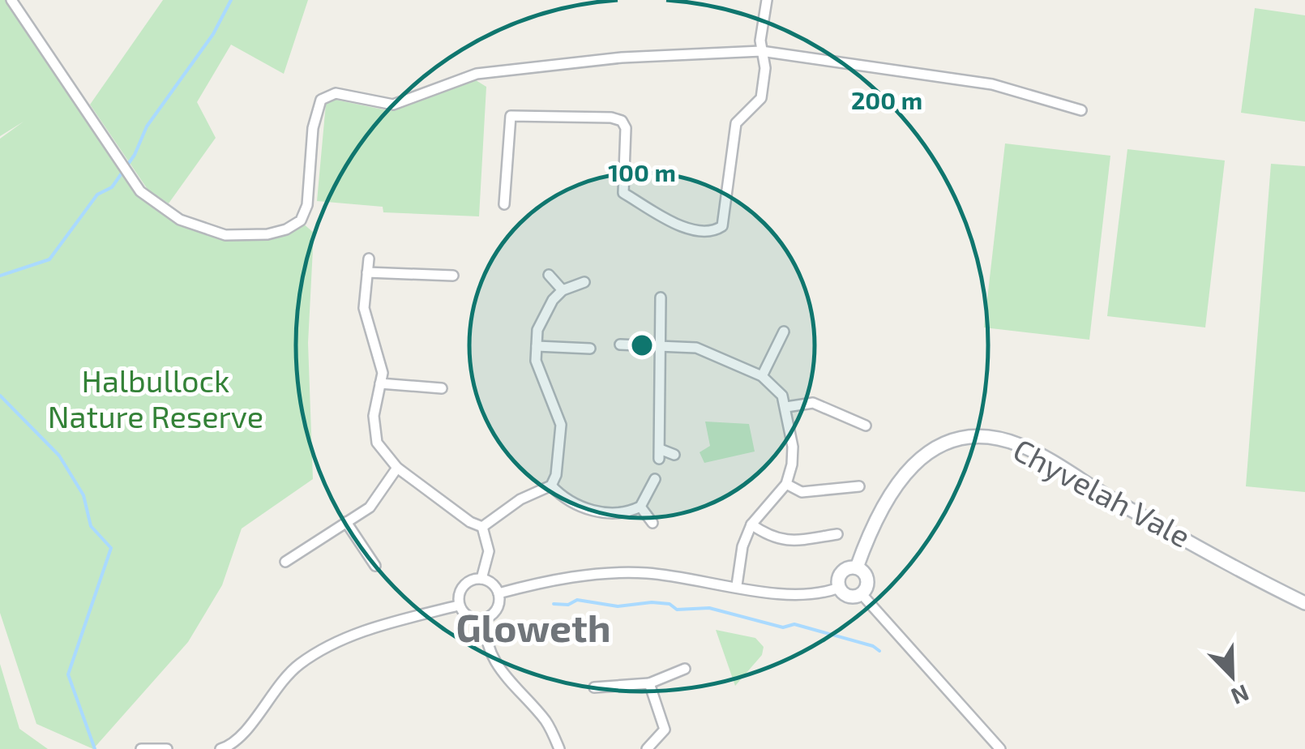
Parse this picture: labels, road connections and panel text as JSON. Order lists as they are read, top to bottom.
{
  "streets": {
    "street": ["Chyvelah Vale"]
  },
  "districts": ["Gloweth"],
  "parks": ["Halbullock Nature Reserve"],
  "north": "bottom right",
  "rings": ["200 m", "100 m"]
}
